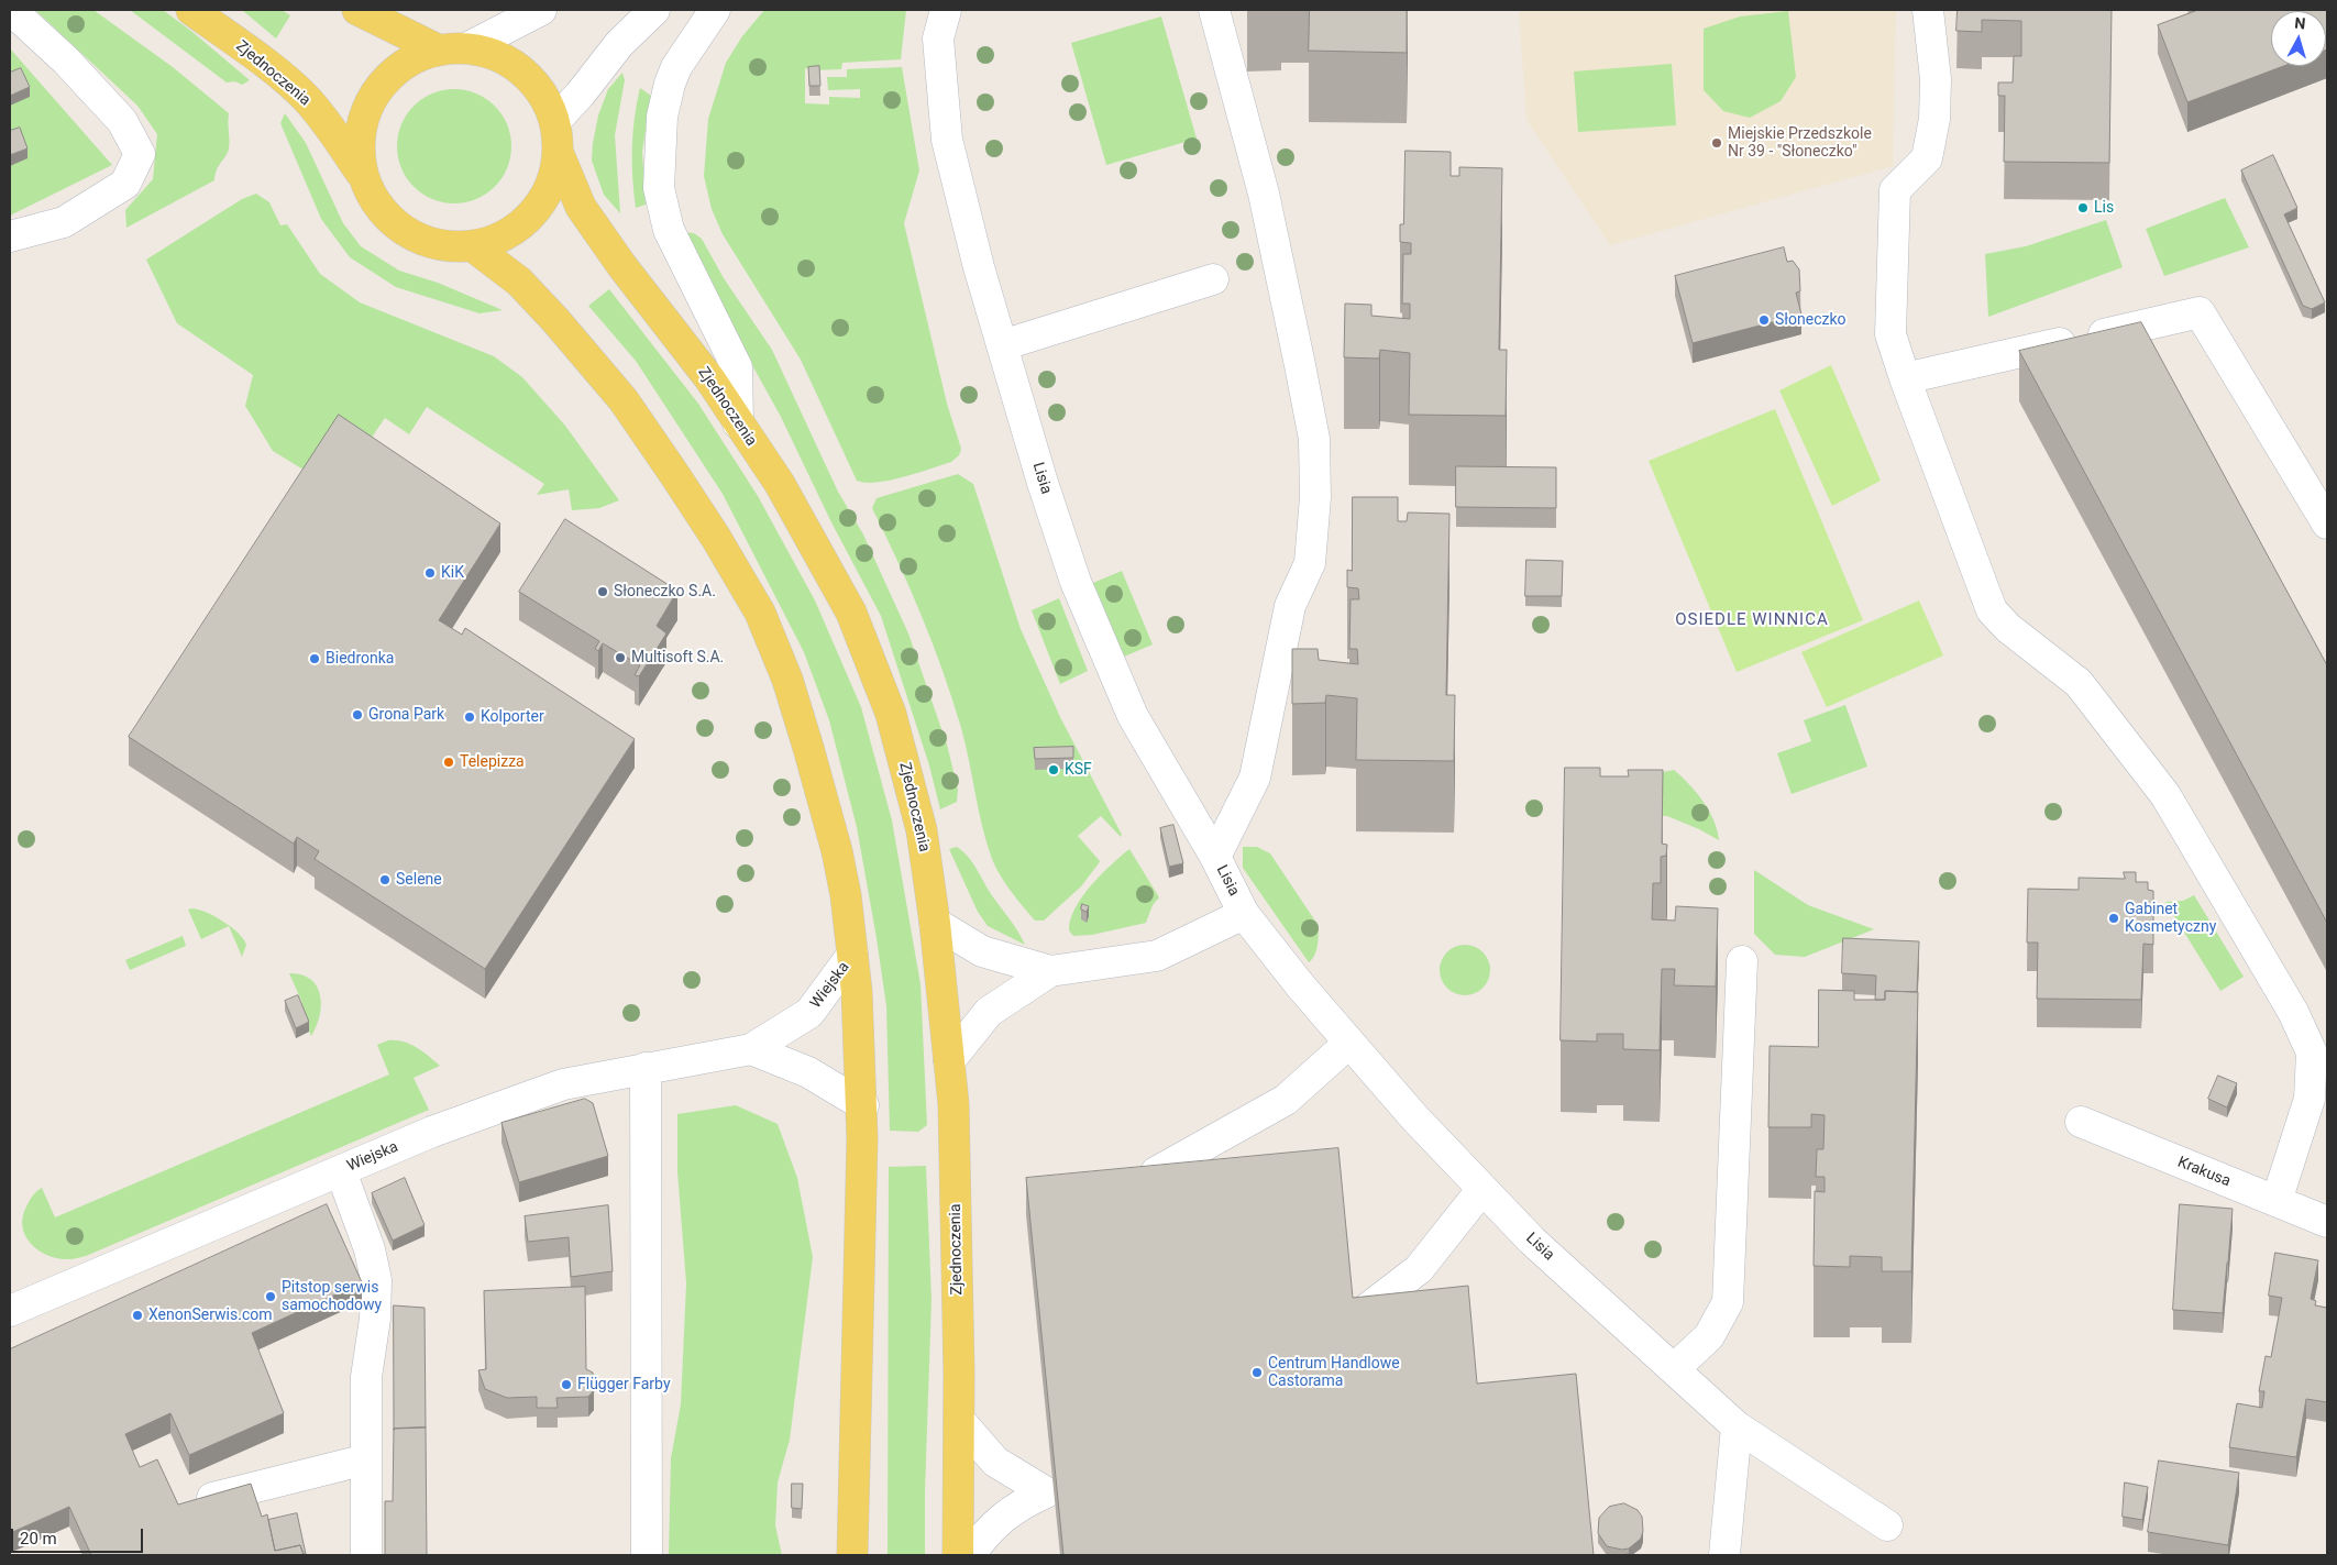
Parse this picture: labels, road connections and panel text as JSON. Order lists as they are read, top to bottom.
{
  "streets": {
    "main road": ["Zjednoczenia"],
    "street": ["Lisia", "Wiejska", "Krakusa"]
  },
  "crossings": [
    ["Zjednoczenia", "Lisia"]
  ],
  "districts": ["OSIEDLE WINNICA"],
  "places": [
    "Miejskie Przedszkole Nr 39 - \"Słoneczko\"",
    "Lis",
    "Słoneczko",
    "KiK",
    "Słoneczko S.A.",
    "Multisoft S.A.",
    "Biedronka",
    "Grona Park",
    "Kolporter",
    "Telepizza",
    "KSF",
    "Selene",
    "Gabinet Kosmetyczny",
    "Pitstop serwis samochodowy",
    "XenonSerwis.com",
    "Centrum Handlowe Castorama",
    "Flügger Farby"
  ],
  "scale_bar": "20 m",
  "north": "top"
}
